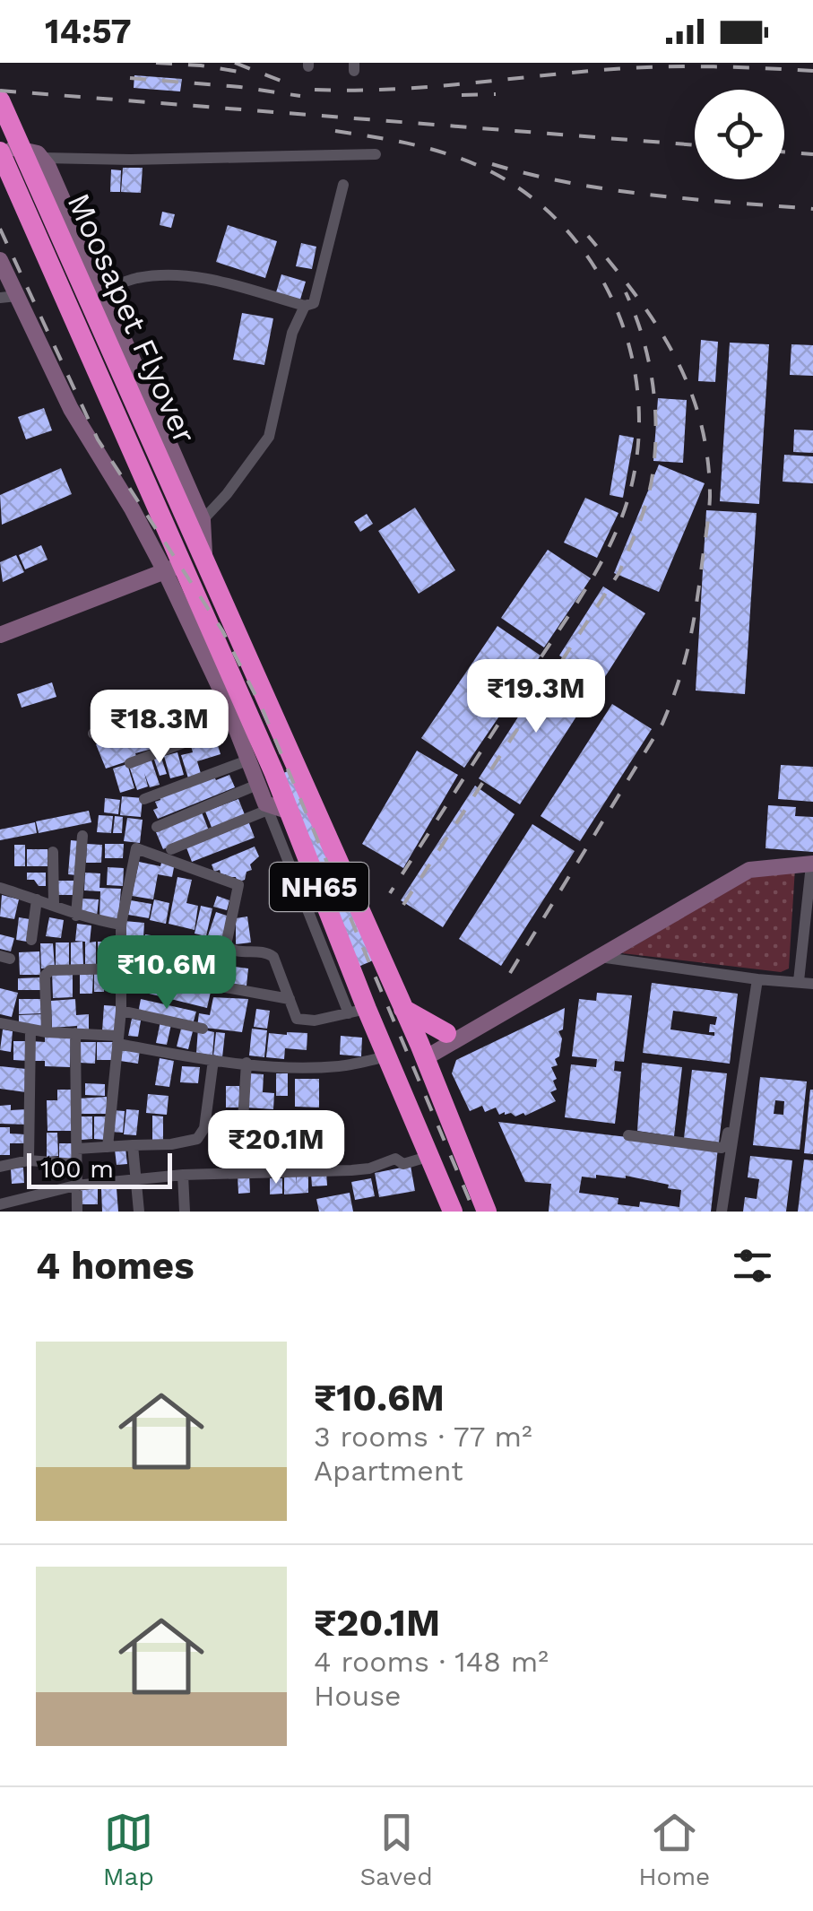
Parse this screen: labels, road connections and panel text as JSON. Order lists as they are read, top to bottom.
{
  "streets": {
    "highway": ["Moosapet Flyover", "NH65"]
  },
  "crossings": [
    ["Moosapet Flyover", "NH65"]
  ],
  "scale_bar": "100 m",
  "page": {
    "status": "14:57",
    "price": [
      "₹19.3M",
      "₹18.3M",
      "₹10.6M",
      "₹20.1M"
    ],
    "scale": "100 m",
    "heading": "4 homes",
    "list": [
      {
        "name": "₹10.6M",
        "note": "3 rooms · 77 m² · Apartment"
      },
      {
        "name": "₹20.1M",
        "note": "4 rooms · 148 m² · House"
      }
    ],
    "tabs": ["Map", "Saved", "Home"]
  }
}
